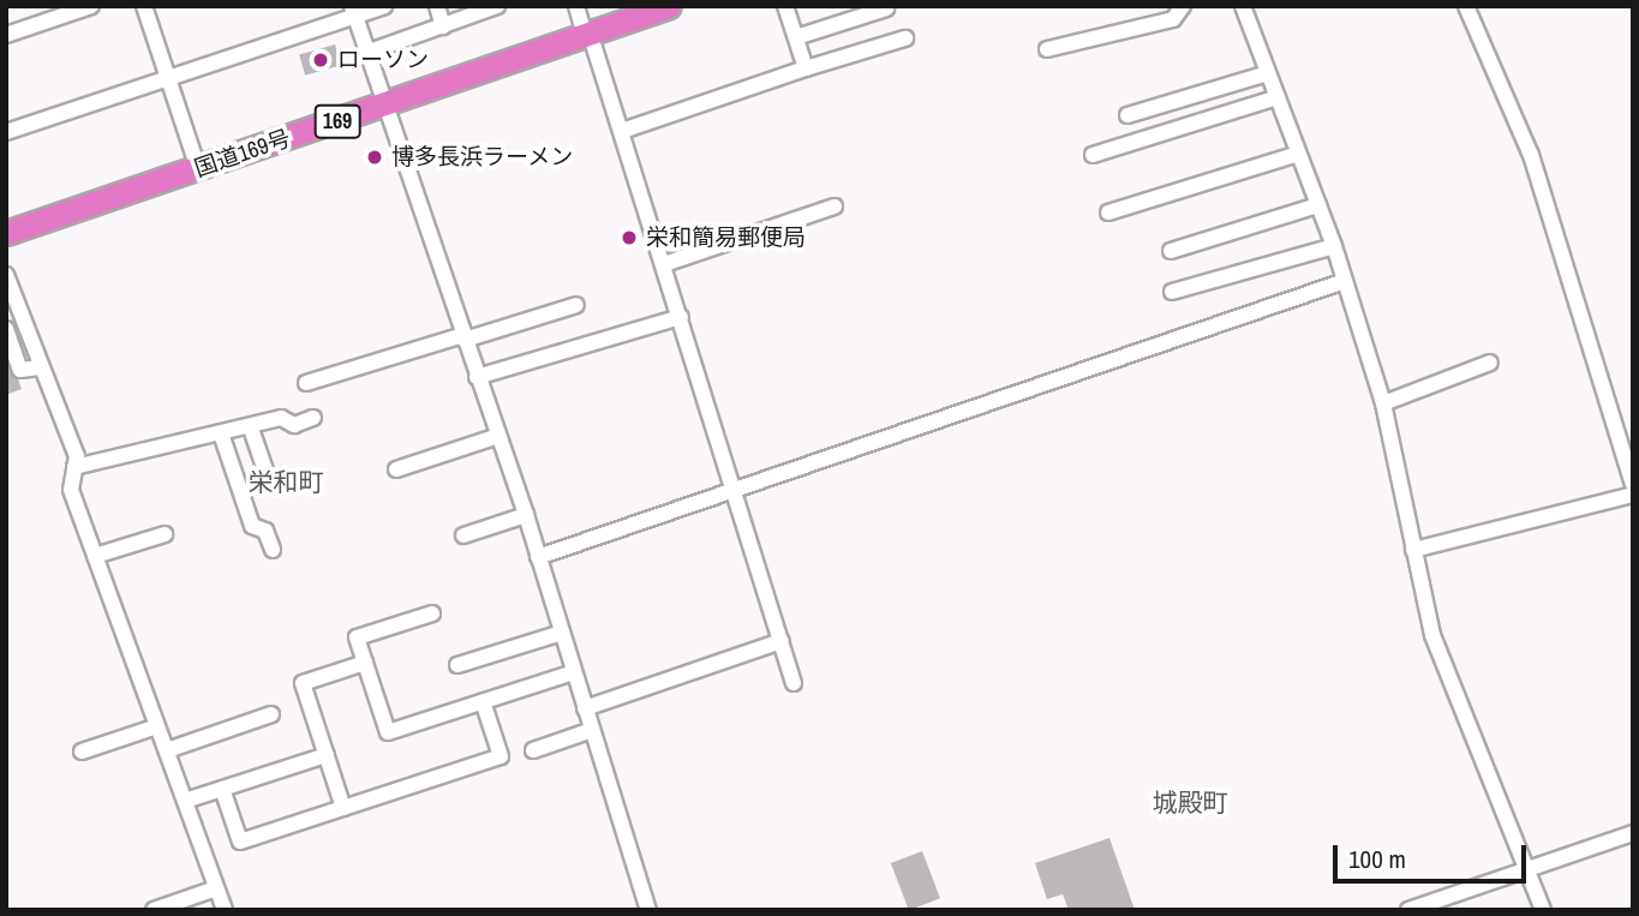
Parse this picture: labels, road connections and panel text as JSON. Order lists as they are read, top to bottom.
{
  "streets": {
    "highway": ["169", "国道169号"]
  },
  "districts": ["栄和町", "城殿町"],
  "places": ["ローソン", "博多長浜ラーメン", "栄和簡易郵便局"],
  "scale_bar": "100 m"
}
